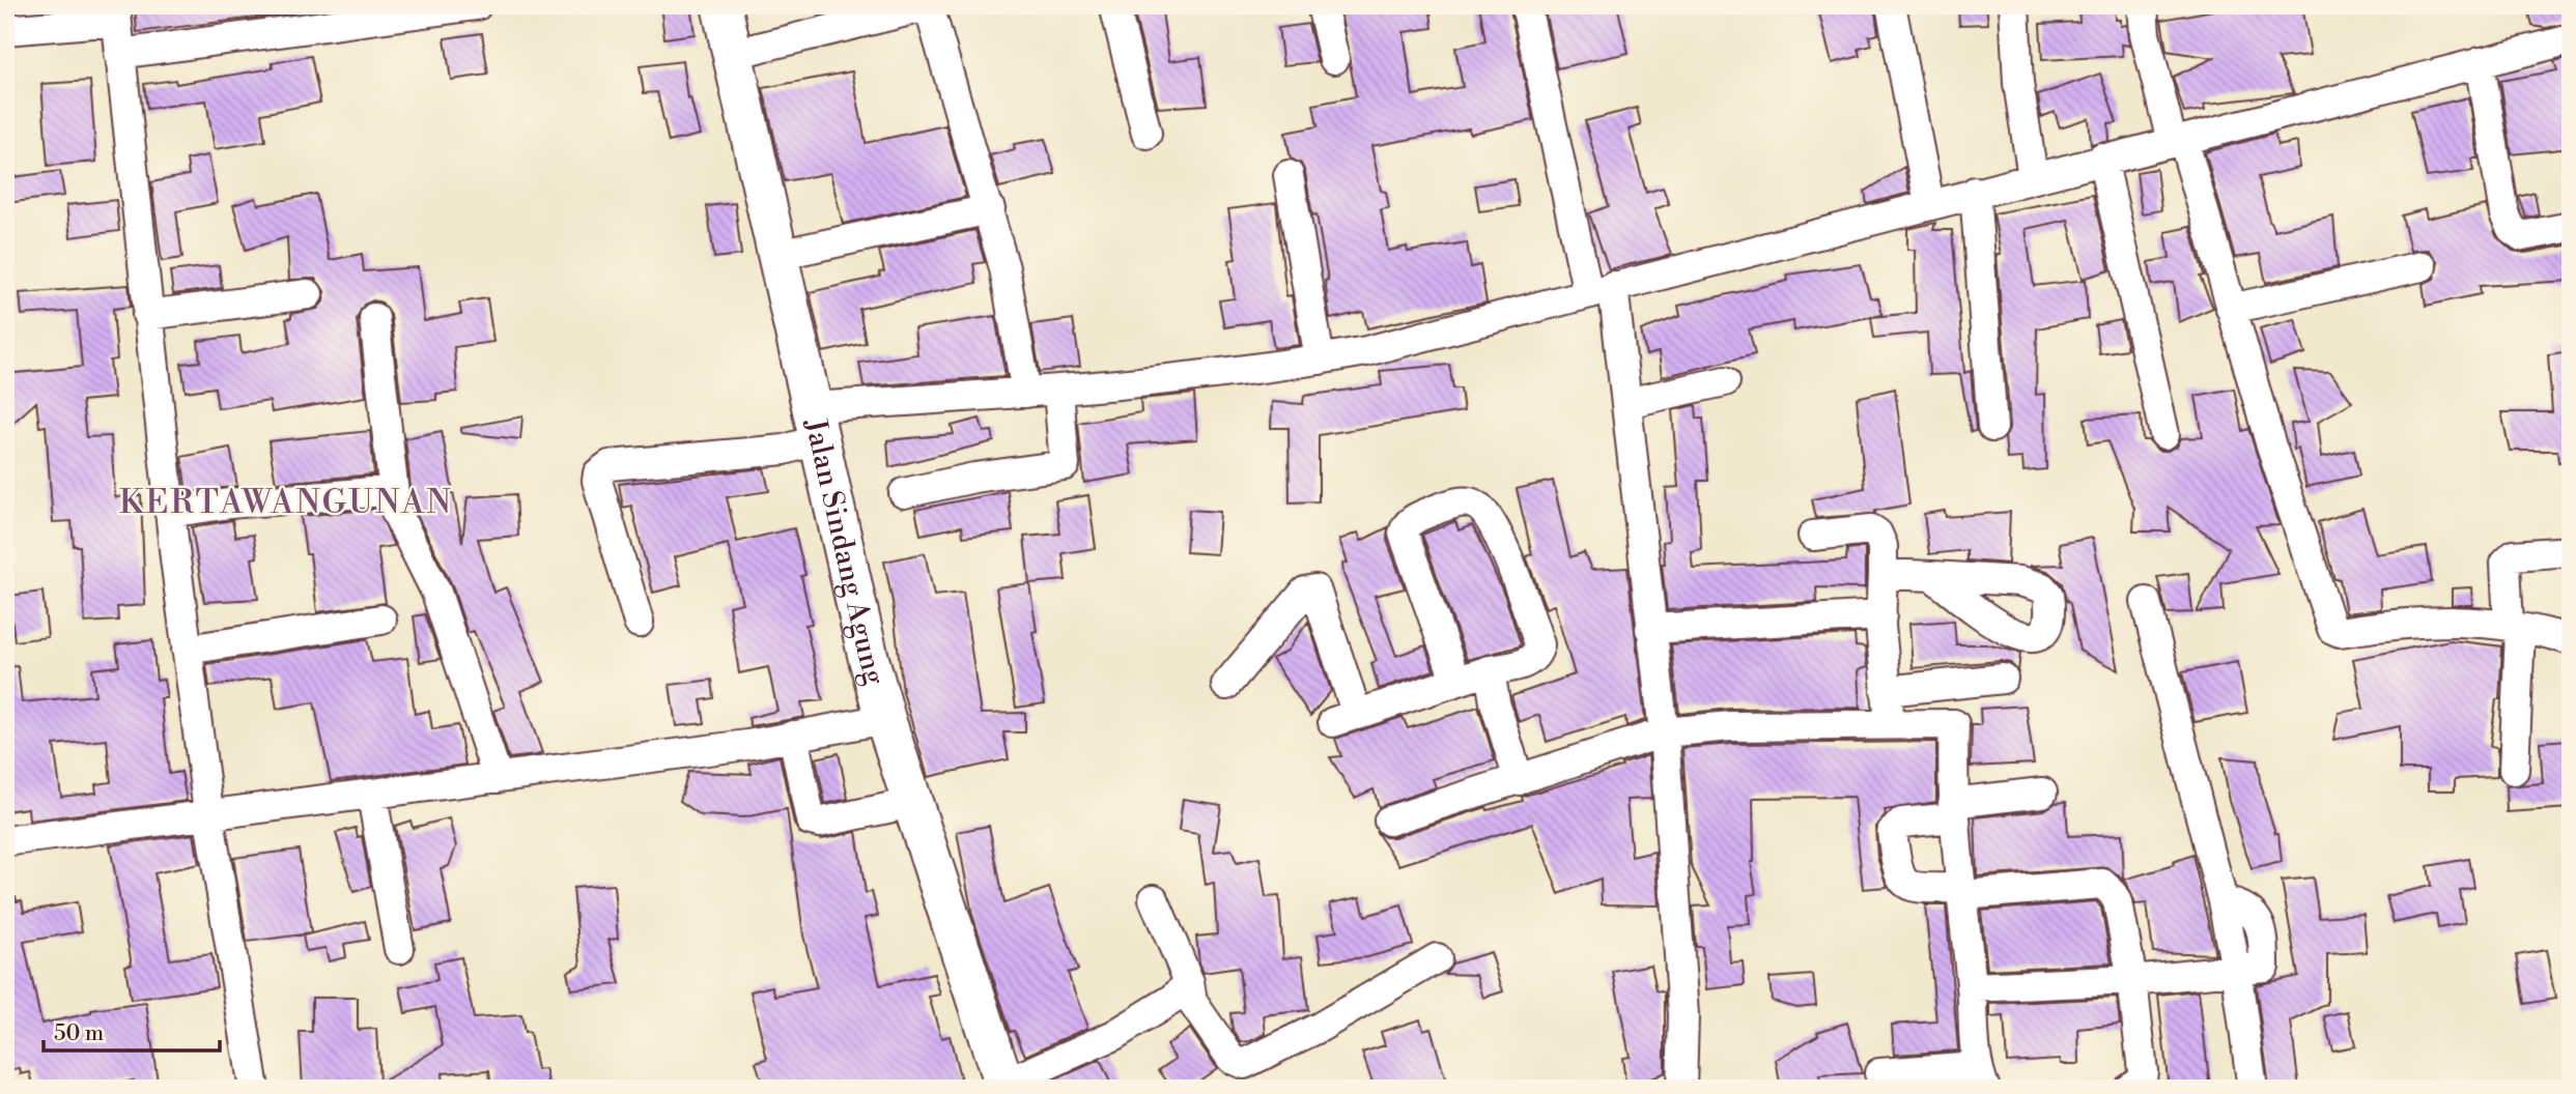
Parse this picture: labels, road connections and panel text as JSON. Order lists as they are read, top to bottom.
{
  "streets": {
    "main road": ["Jalan Sindang Agung"]
  },
  "districts": ["KERTAWANGUNAN"],
  "scale_bar": "50 m"
}
